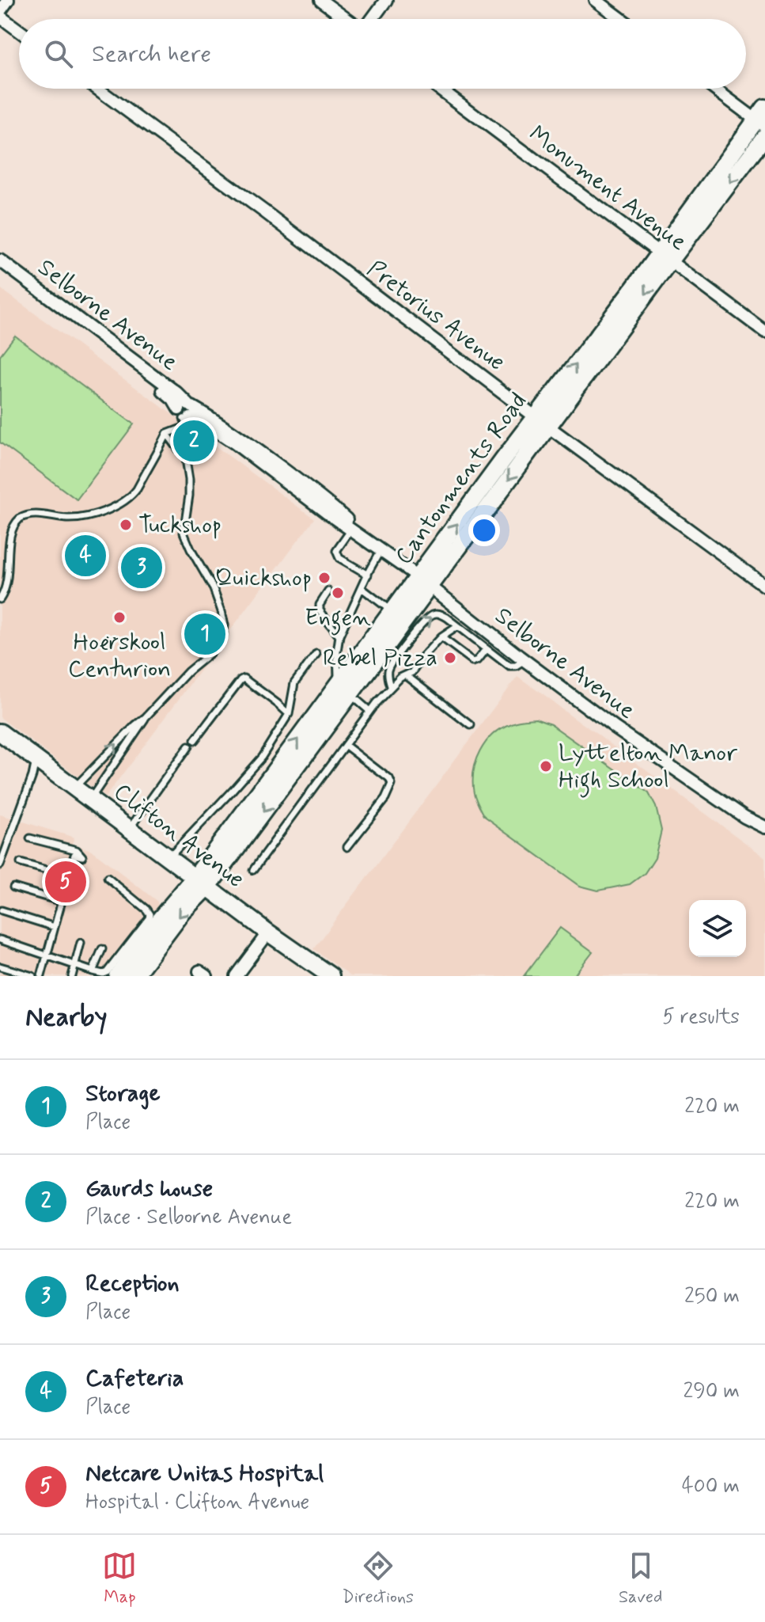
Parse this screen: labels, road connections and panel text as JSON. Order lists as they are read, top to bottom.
{
  "streets": {
    "main road": ["Cantonments Road", "Clifton Avenue"],
    "street": ["Monument Avenue", "Selborne Avenue", "Pretorius Avenue"]
  },
  "crossings": [
    ["Monument Avenue", "Cantonments Road"],
    ["Selborne Avenue", "Cantonments Road"],
    ["Pretorius Avenue", "Cantonments Road"],
    ["Cantonments Road", "Clifton Avenue"]
  ],
  "places": [
    "Tuckshop",
    "Quickshop",
    "Engen",
    "Hoërskool Centurion",
    "Rebel Pizza",
    "Lyttelton Manor High School"
  ],
  "page": {
    "search": "Search here",
    "pins": [
      "2",
      "4",
      "3",
      "1",
      "5"
    ],
    "heading": ["Nearby", "5 results"],
    "list": [
      {
        "mark": "1",
        "name": "Storage",
        "note": "Place",
        "value": "220 m"
      },
      {
        "mark": "2",
        "name": "Gaurds house",
        "note": "Place · Selborne Avenue",
        "value": "220 m"
      },
      {
        "mark": "3",
        "name": "Reception",
        "note": "Place",
        "value": "250 m"
      },
      {
        "mark": "4",
        "name": "Cafeteria",
        "note": "Place",
        "value": "290 m"
      },
      {
        "mark": "5",
        "name": "Netcare Unitas Hospital",
        "note": "Hospital · Clifton Avenue",
        "value": "400 m"
      }
    ],
    "nav": ["Map", "Directions", "Saved"]
  }
}
